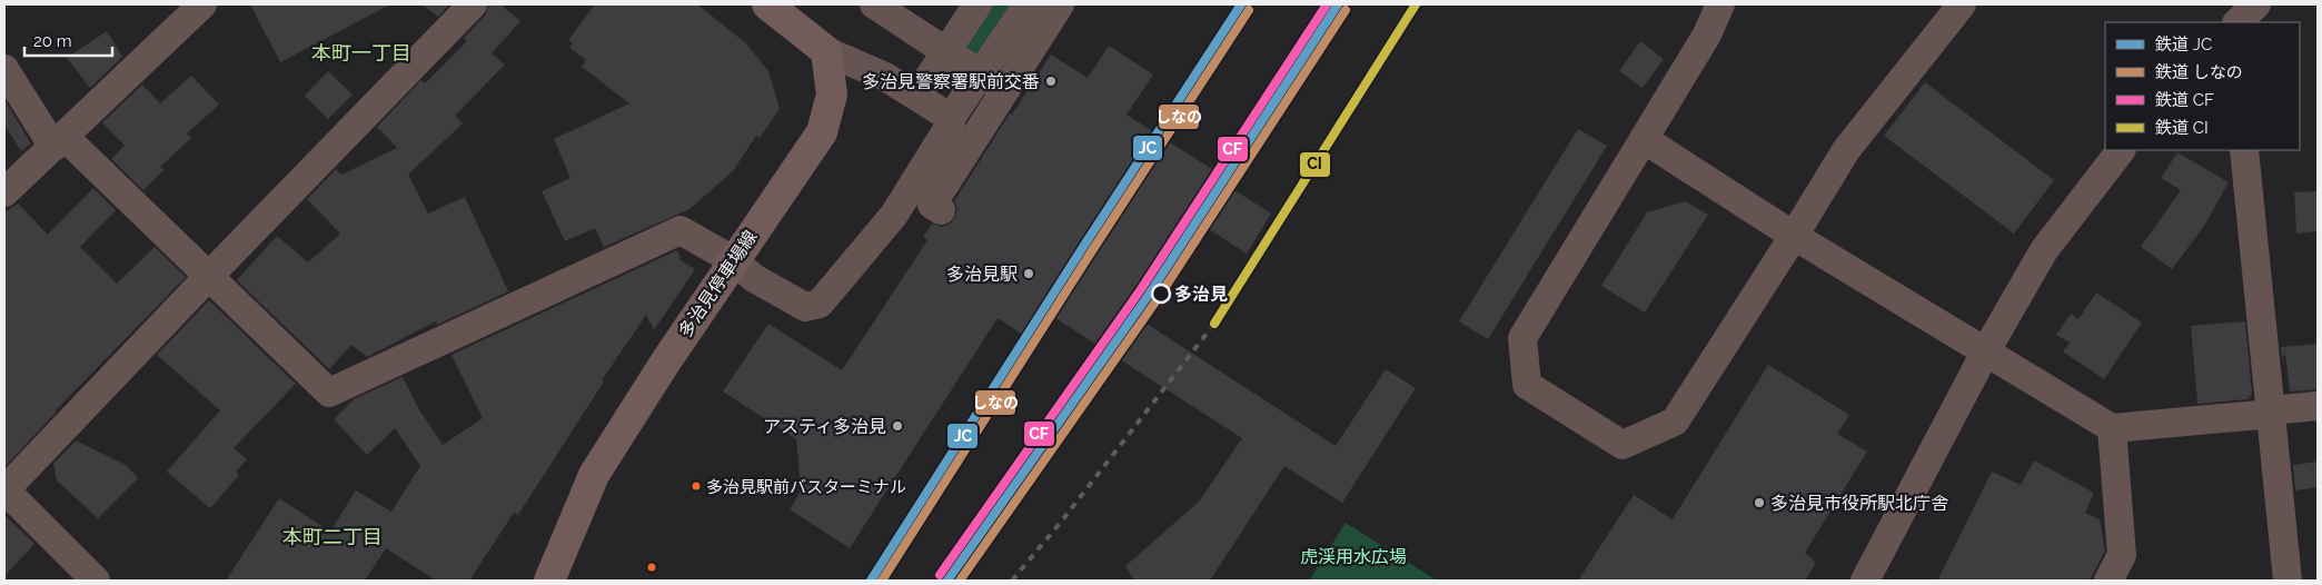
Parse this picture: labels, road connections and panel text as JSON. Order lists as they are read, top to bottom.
{
  "streets": {
    "main road": ["多治見停車場線"]
  },
  "districts": ["本町一丁目", "本町二丁目"],
  "parks": ["虎渓用水広場"],
  "places": [
    "多治見警察署駅前交番",
    "多治見駅",
    "多治見",
    "アスティ多治見",
    "多治見駅前バスターミナル",
    "多治見市役所駅北庁舎"
  ],
  "lines": [
    "rail line JC",
    "rail line CF",
    "rail line CI",
    "rail line しなの"
  ],
  "legend": [
    "鉄道 JC",
    "鉄道 しなの",
    "鉄道 CF",
    "鉄道 CI"
  ],
  "scale_bar": "20 m"
}
